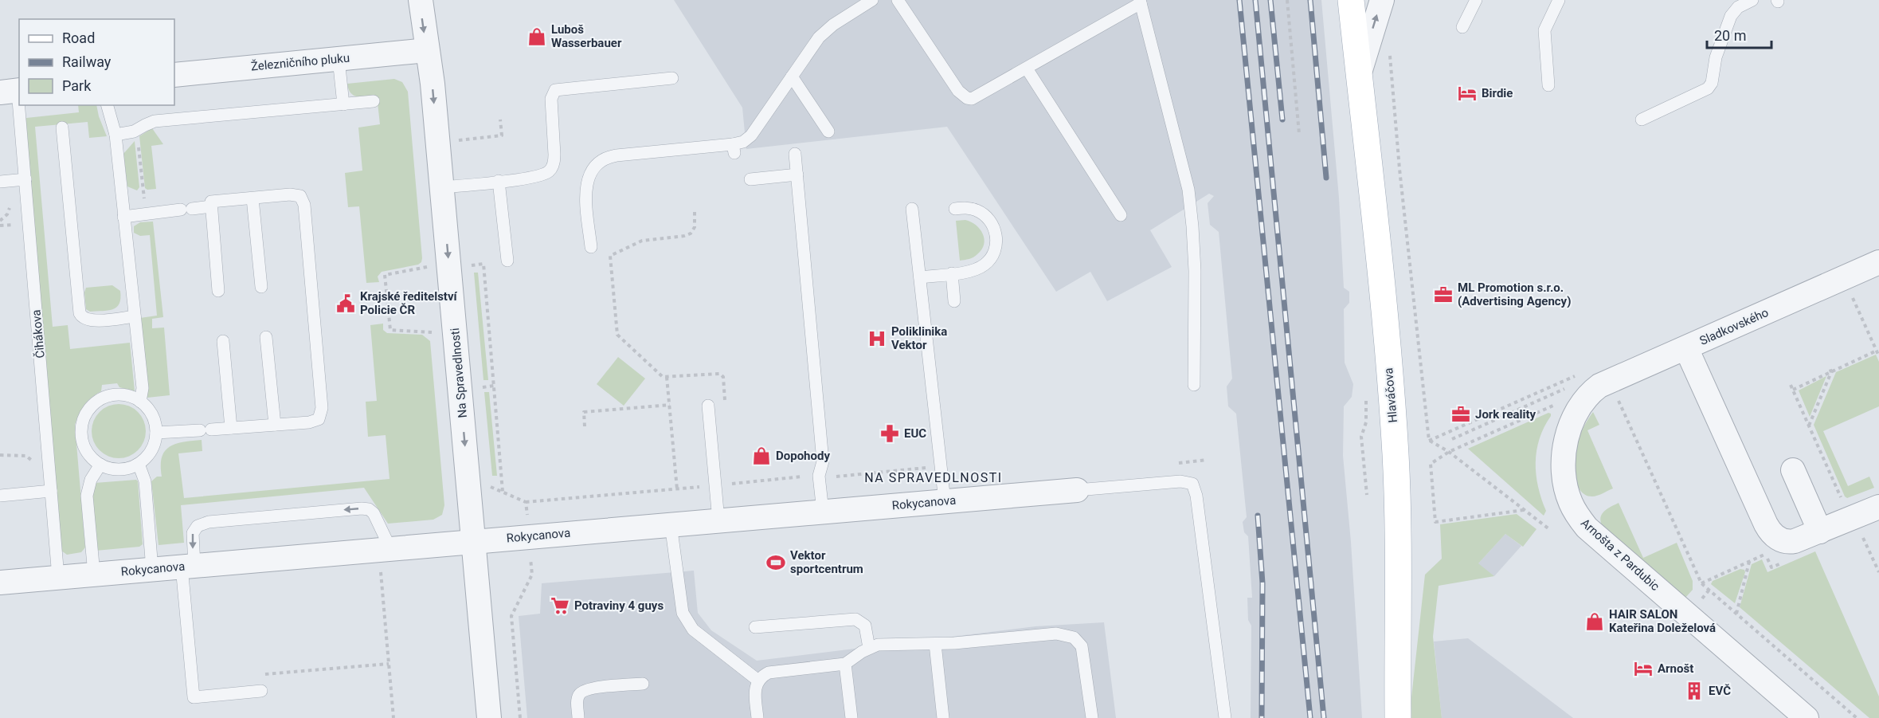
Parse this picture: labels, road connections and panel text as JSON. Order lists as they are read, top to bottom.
{
  "streets": {
    "main road": ["Hlaváčova"],
    "street": [
      "Železničního pluku",
      "Sladkovského",
      "Na Spravedlnosti",
      "Rokycanova",
      "Arnošta z Pardubic"
    ],
    "lane": ["Čihákova"]
  },
  "crossings": [
    ["Železničního pluku", "Na Spravedlnosti"],
    ["Sladkovského", "Arnošta z Pardubic"],
    ["Čihákova", "Rokycanova"],
    ["Na Spravedlnosti", "Rokycanova"]
  ],
  "one_way": ["Na Spravedlnosti"],
  "districts": ["NA SPRAVEDLNOSTI"],
  "places": {
    "shop": ["Luboš Wasserbauer", "Dopohody", "HAIR SALON Kateřina Doleželová"],
    "hotel": ["Birdie", "Arnošt"],
    "office": ["ML Promotion s.r.o. (Advertising Agency)", "Jork reality"],
    "public building": ["Krajské ředitelství Policie ČR"],
    "hospital": ["Poliklinika Vektor"],
    "pharmacy": ["EUC"],
    "sports": ["Vektor sportcentrum"],
    "supermarket": ["Potraviny 4 guys"],
    "building": ["EVČ"]
  },
  "legend": ["Road", "Railway", "Park"],
  "scale_bar": "20 m"
}
